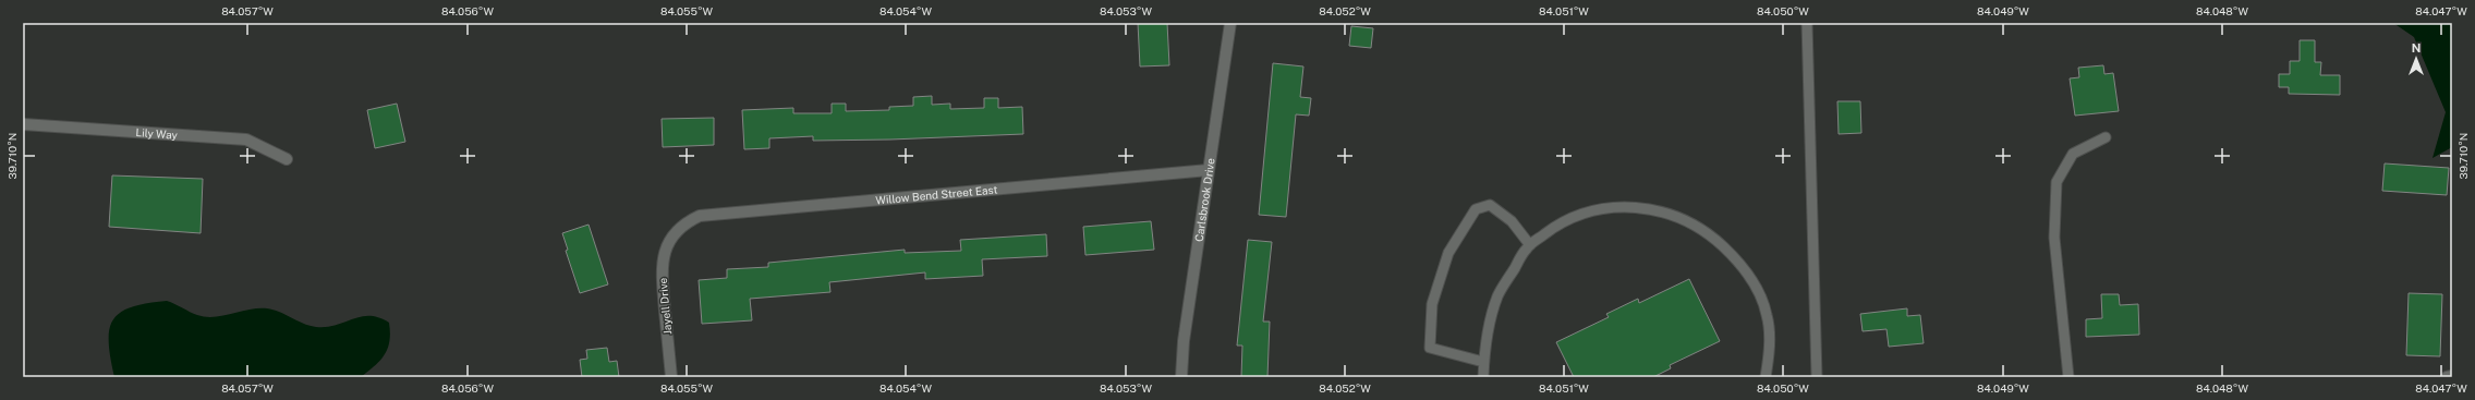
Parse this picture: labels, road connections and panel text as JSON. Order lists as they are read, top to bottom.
{
  "streets": {
    "street": [
      "Lily Way",
      "Willow Bend Street East",
      "Carlsbrook Drive",
      "Jayell Drive"
    ]
  },
  "crossings": [
    ["Willow Bend Street East", "Carlsbrook Drive"],
    ["Willow Bend Street East", "Jayell Drive"]
  ],
  "north": "top",
  "coordinates": [
    "84.057°W",
    "84.056°W",
    "84.055°W",
    "84.054°W",
    "84.053°W",
    "84.052°W",
    "84.051°W",
    "84.050°W",
    "84.049°W",
    "84.048°W",
    "84.047°W",
    "39.710°N"
  ]
}
